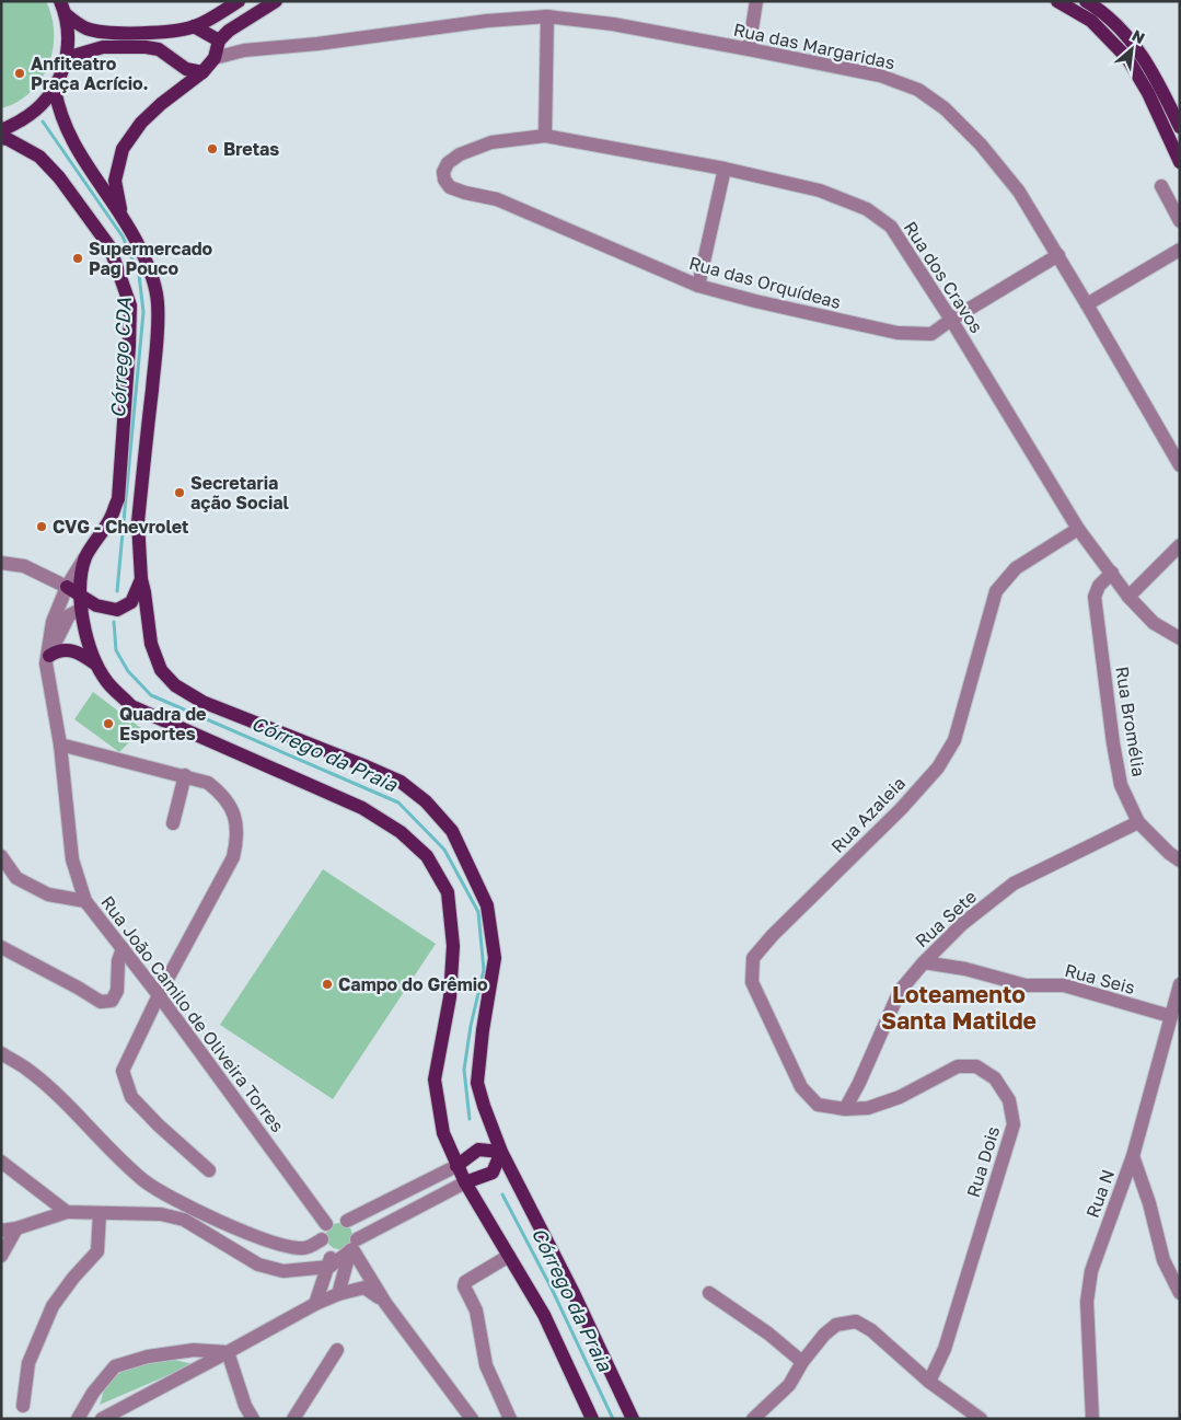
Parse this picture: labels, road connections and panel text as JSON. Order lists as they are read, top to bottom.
{
  "streets": {
    "street": [
      "Rua das Margaridas",
      "Rua dos Cravos",
      "Rua das Orquídeas",
      "Rua Bromélia",
      "Rua Azaleia",
      "Rua Sete",
      "Rua Seis",
      "Rua João Camilo de Oliveira Torres",
      "Rua Dois",
      "Rua N"
    ]
  },
  "crossings": [
    ["Rua das Margaridas", "Rua das Orquídeas"],
    ["Rua dos Cravos", "Rua das Orquídeas"],
    ["Rua dos Cravos", "Rua Bromélia"],
    ["Rua dos Cravos", "Rua Azaleia"],
    ["Rua Bromélia", "Rua Sete"],
    ["Rua Azaleia", "Rua Sete"],
    ["Rua Azaleia", "Rua Dois"],
    ["Rua Sete", "Rua Seis"],
    ["Rua Sete", "Rua Dois"],
    ["Rua Seis", "Rua N"]
  ],
  "districts": ["Loteamento Santa Matilde"],
  "water": ["Córrego CDA", "Córrego da Praia"],
  "places": [
    "Anfiteatro Praça Acrício.",
    "Bretas",
    "Supermercado Pag Pouco",
    "Secretaria ação Social",
    "CVG - Chevrolet",
    "Quadra de Esportes",
    "Campo do Grêmio"
  ],
  "north": "top right"
}
